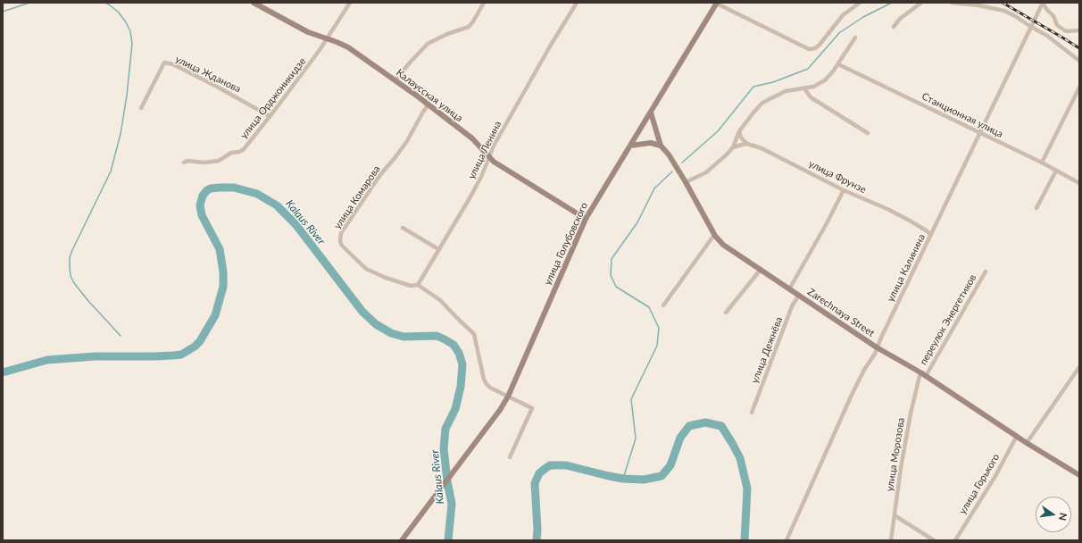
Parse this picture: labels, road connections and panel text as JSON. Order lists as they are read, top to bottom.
{
  "streets": {
    "street": [
      "улица Жданова",
      "Калаусская улица",
      "улица Орджоникидзе",
      "Станционная улица",
      "улица Ленина",
      "улица Фрунзе",
      "улица Комарова",
      "улица Голубовского",
      "улица Калинина",
      "Zarechnaya Street",
      "переулок Энергетиков",
      "улица Дежнёва",
      "улица Морозова",
      "улица Горького"
    ]
  },
  "crossings": [
    ["улица Жданова", "улица Орджоникидзе"],
    ["Калаусская улица", "улица Орджоникидзе"],
    ["Калаусская улица", "улица Ленина"],
    ["Калаусская улица", "улица Комарова"],
    ["Калаусская улица", "улица Голубовского"],
    ["Станционная улица", "улица Калинина"],
    ["улица Ленина", "улица Комарова"],
    ["улица Фрунзе", "улица Калинина"],
    ["улица Комарова", "улица Голубовского"],
    ["улица Голубовского", "Zarechnaya Street"],
    ["улица Калинина", "Zarechnaya Street"],
    ["Zarechnaya Street", "переулок Энергетиков"],
    ["Zarechnaya Street", "улица Дежнёва"],
    ["Zarechnaya Street", "улица Морозова"],
    ["Zarechnaya Street", "улица Горького"]
  ],
  "water": ["Kalaus River"],
  "north": "right"
}
